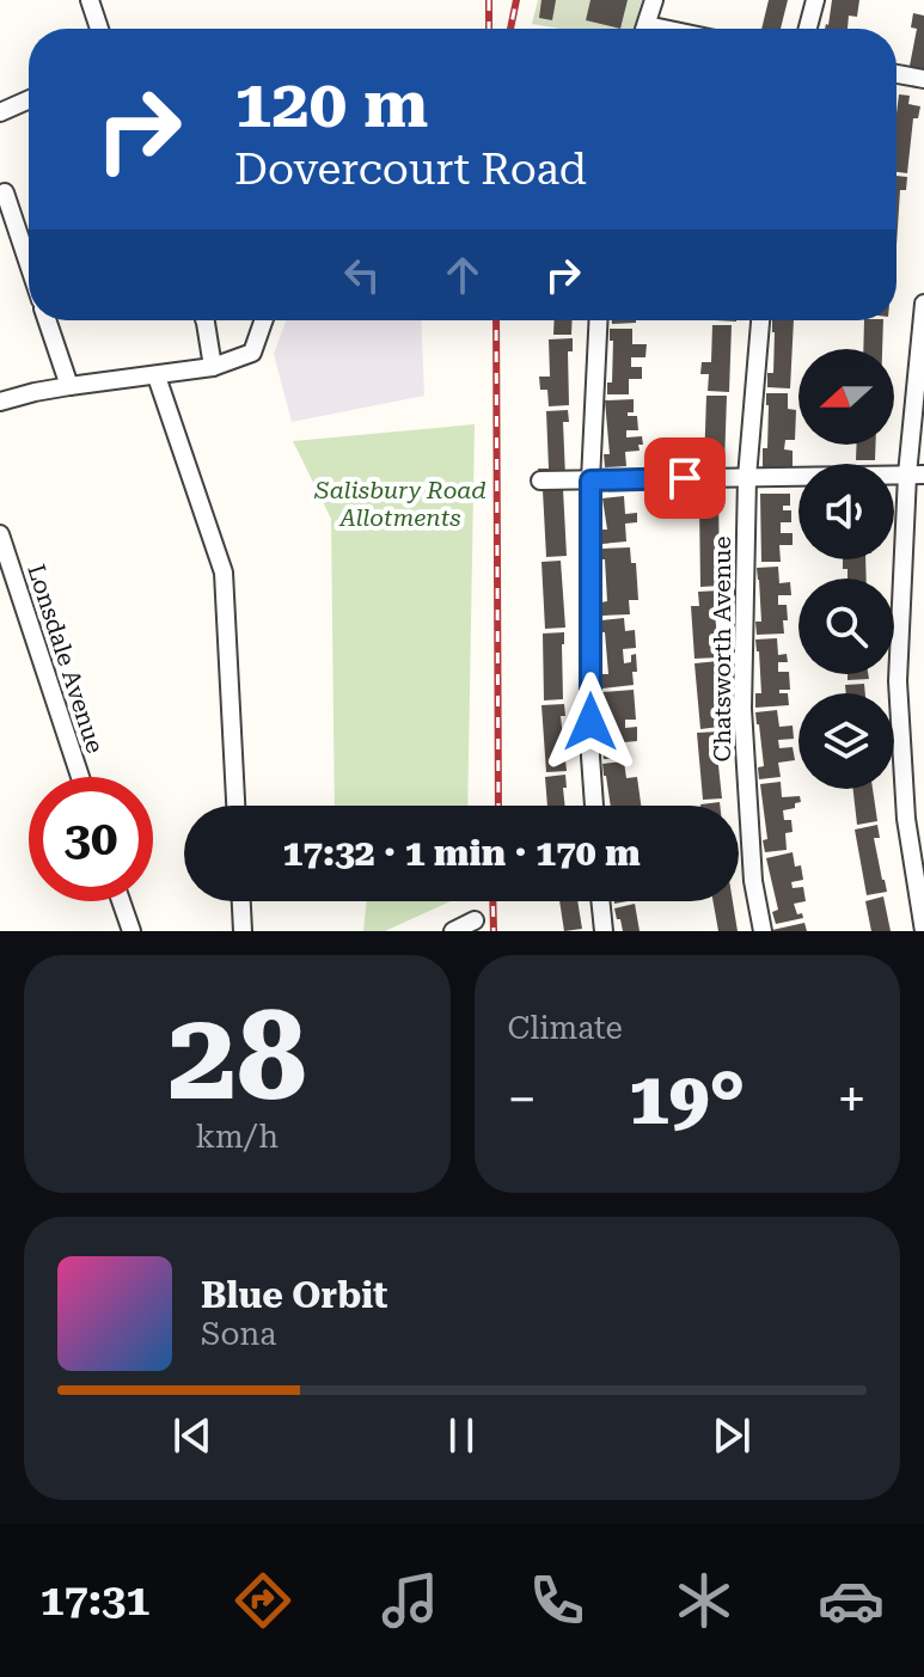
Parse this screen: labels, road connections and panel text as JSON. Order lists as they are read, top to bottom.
{
  "streets": {
    "street": ["Chatsworth Avenue", "Lonsdale Avenue"]
  },
  "parks": ["Salisbury Road Allotments"],
  "north": "left",
  "page": {
    "turn": ["120 m", "Dovercourt Road"],
    "limit": "30",
    "trip": "17:32 · 1 min · 170 m",
    "tile": [
      ["28", "km/h"],
      "Climate"
    ],
    "heat": ["−", "19°", "+"],
    "song": ["Blue Orbit", "Sona"],
    "tabs": "17:31"
  }
}
